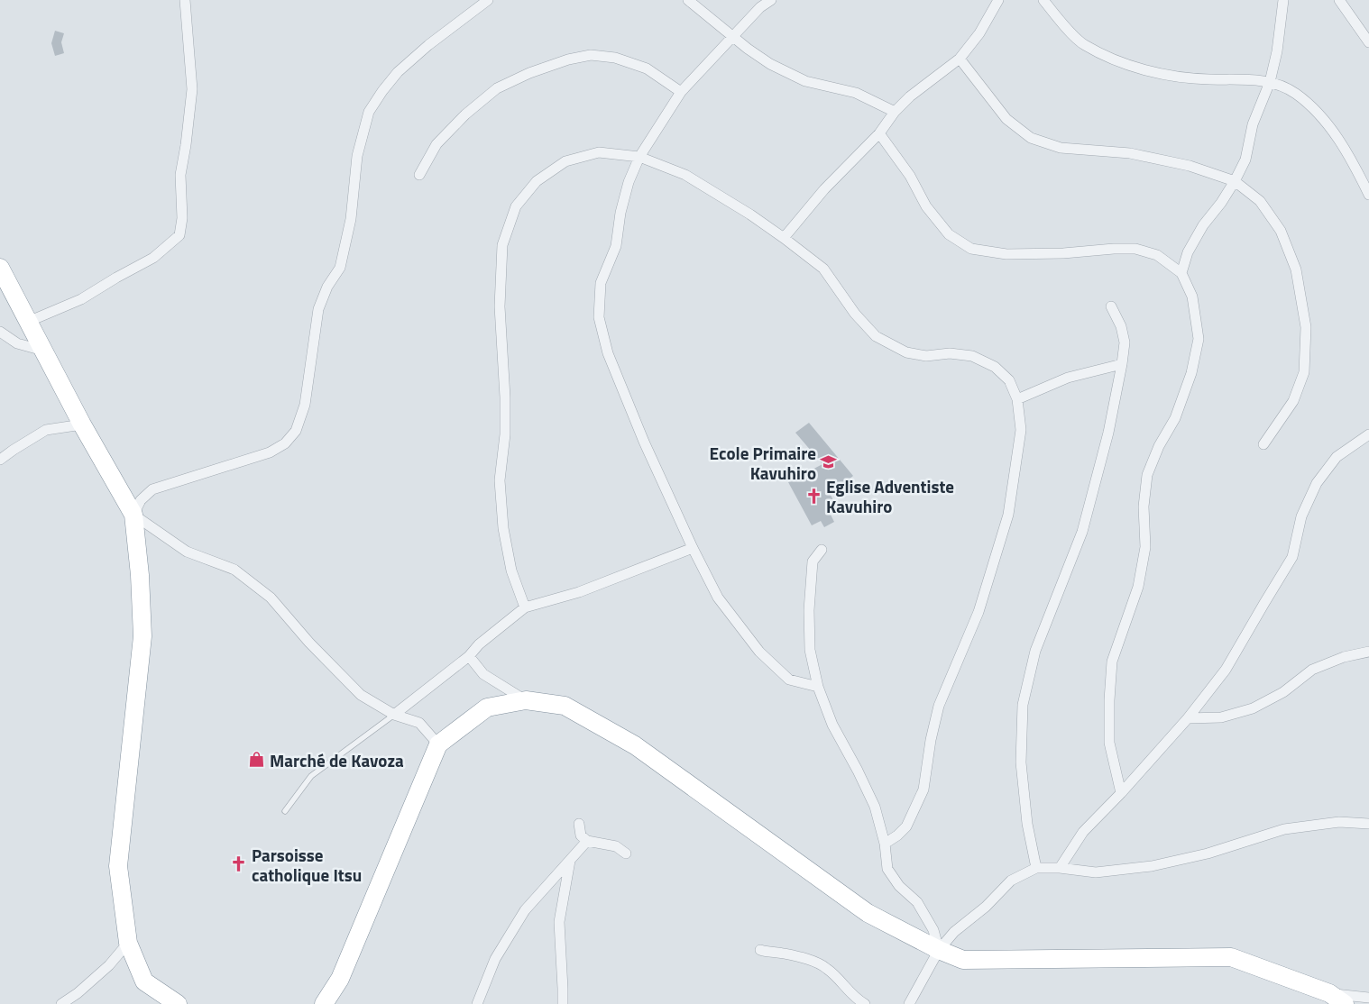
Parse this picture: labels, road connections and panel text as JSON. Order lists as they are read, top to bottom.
{
  "places": {
    "school or university": ["Ecole Primaire Kavuhiro"],
    "church": ["Eglise Adventiste Kavuhiro", "Parsoisse catholique Itsu"],
    "shop": ["Marché de Kavoza"]
  }
}
